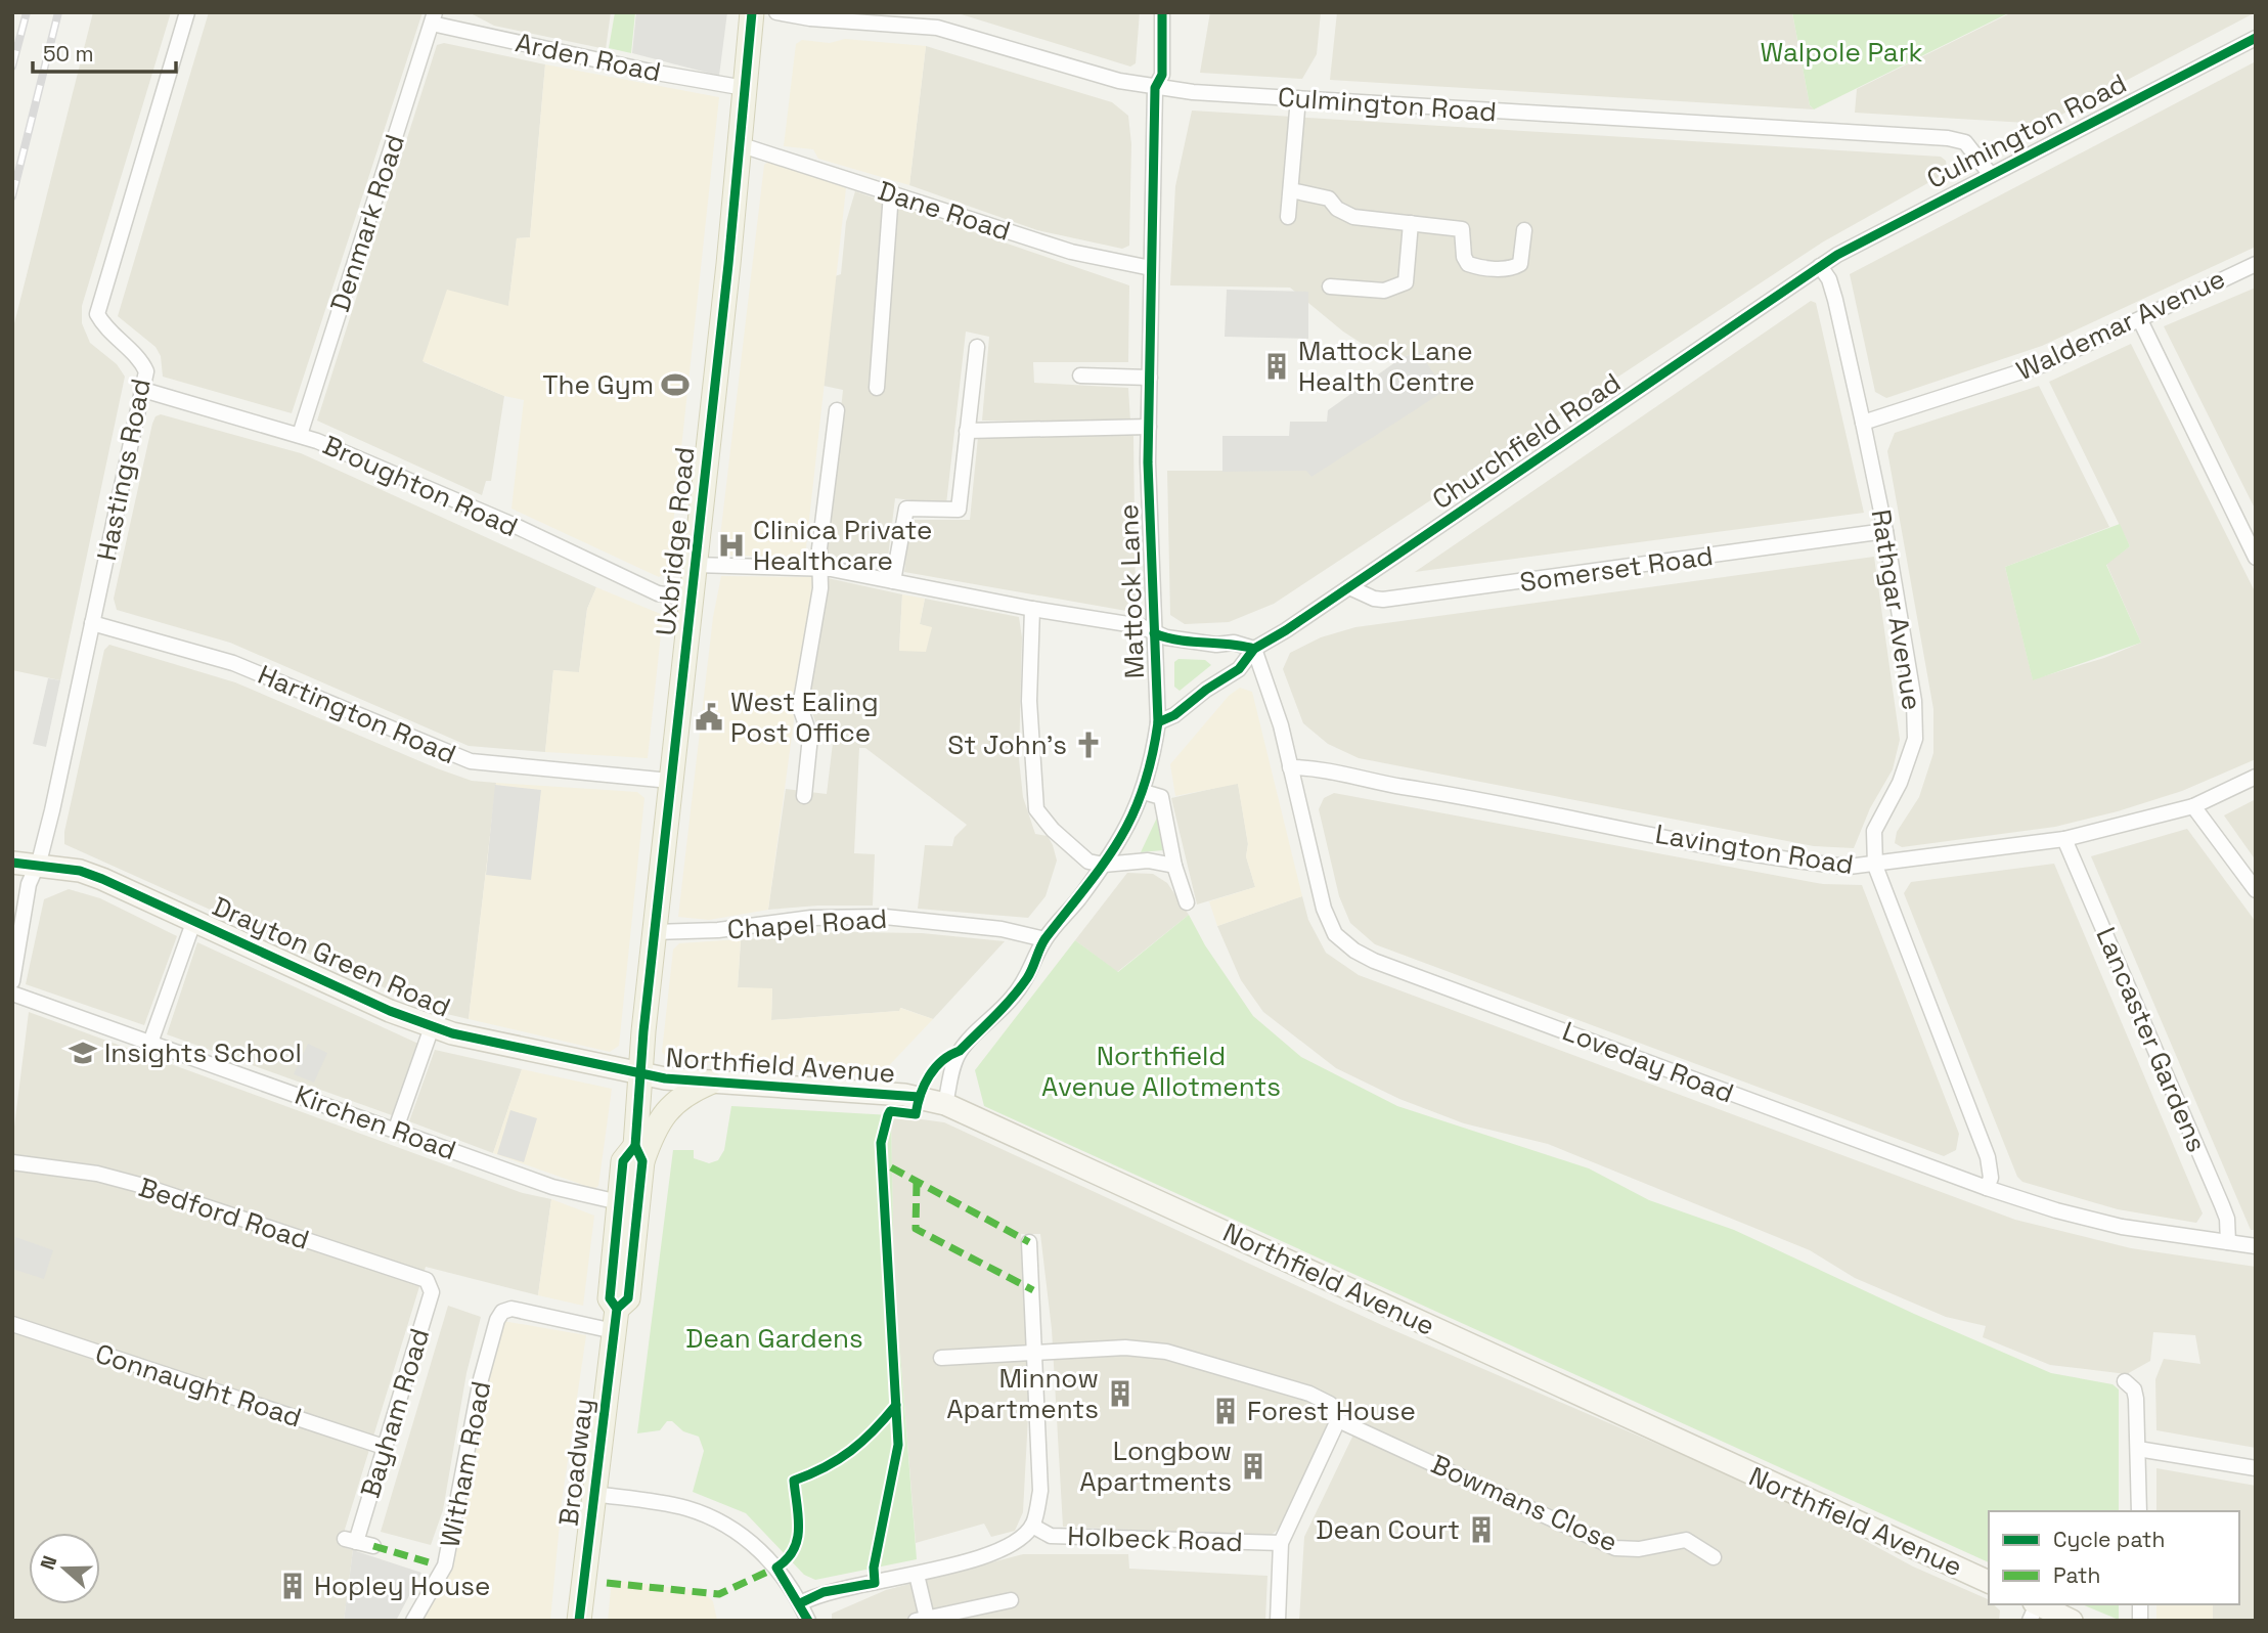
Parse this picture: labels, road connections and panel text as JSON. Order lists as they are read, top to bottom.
{
  "streets": {
    "main road": [
      "Uxbridge Road",
      "Drayton Green Road",
      "Northfield Avenue",
      "Broadway"
    ],
    "street": [
      "Arden Road",
      "Culmington Road",
      "Dane Road",
      "Denmark Road",
      "Waldemar Avenue",
      "Churchfield Road",
      "Hastings Road",
      "Broughton Road",
      "Somerset Road",
      "Mattock Lane",
      "Rathgar Avenue",
      "Hartington Road",
      "Lavington Road",
      "Chapel Road",
      "Lancaster Gardens",
      "Loveday Road",
      "Kirchen Road",
      "Bedford Road",
      "Connaught Road",
      "Bayham Road",
      "Witham Road",
      "Bowmans Close",
      "Holbeck Road"
    ]
  },
  "crossings": [
    ["Arden Road", "Denmark Road"],
    ["Arden Road", "Uxbridge Road"],
    ["Culmington Road", "Churchfield Road"],
    ["Culmington Road", "Mattock Lane"],
    ["Culmington Road", "Rathgar Avenue"],
    ["Dane Road", "Uxbridge Road"],
    ["Dane Road", "Mattock Lane"],
    ["Denmark Road", "Broughton Road"],
    ["Waldemar Avenue", "Rathgar Avenue"],
    ["Churchfield Road", "Somerset Road"],
    ["Churchfield Road", "Mattock Lane"],
    ["Churchfield Road", "Rathgar Avenue"],
    ["Churchfield Road", "Loveday Road"],
    ["Hastings Road", "Broughton Road"],
    ["Hastings Road", "Hartington Road"],
    ["Hastings Road", "Drayton Green Road"],
    ["Broughton Road", "Uxbridge Road"],
    ["Uxbridge Road", "Hartington Road"],
    ["Uxbridge Road", "Chapel Road"],
    ["Uxbridge Road", "Drayton Green Road"],
    ["Uxbridge Road", "Northfield Avenue"],
    ["Uxbridge Road", "Broadway"],
    ["Somerset Road", "Rathgar Avenue"],
    ["Mattock Lane", "Chapel Road"],
    ["Mattock Lane", "Northfield Avenue"],
    ["Rathgar Avenue", "Lavington Road"],
    ["Rathgar Avenue", "Loveday Road"],
    ["Lavington Road", "Lancaster Gardens"],
    ["Lavington Road", "Loveday Road"],
    ["Drayton Green Road", "Northfield Avenue"],
    ["Drayton Green Road", "Broadway"],
    ["Lancaster Gardens", "Loveday Road"],
    ["Northfield Avenue", "Broadway"],
    ["Kirchen Road", "Broadway"],
    ["Bedford Road", "Bayham Road"],
    ["Connaught Road", "Bayham Road"],
    ["Broadway", "Witham Road"]
  ],
  "parks": ["Walpole Park", "Northfield Avenue Allotments", "Dean Gardens"],
  "places": {
    "building": [
      "Mattock Lane Health Centre",
      "Minnow Apartments",
      "Forest House",
      "Longbow Apartments",
      "Dean Court",
      "Hopley House"
    ],
    "sports": ["The Gym"],
    "hospital": ["Clinica Private Healthcare"],
    "public building": ["West Ealing Post Office"],
    "church": ["St John's"],
    "school or university": ["Insights School"]
  },
  "legend": ["Cycle path", "Path"],
  "scale_bar": "50 m",
  "north": "left"
}
